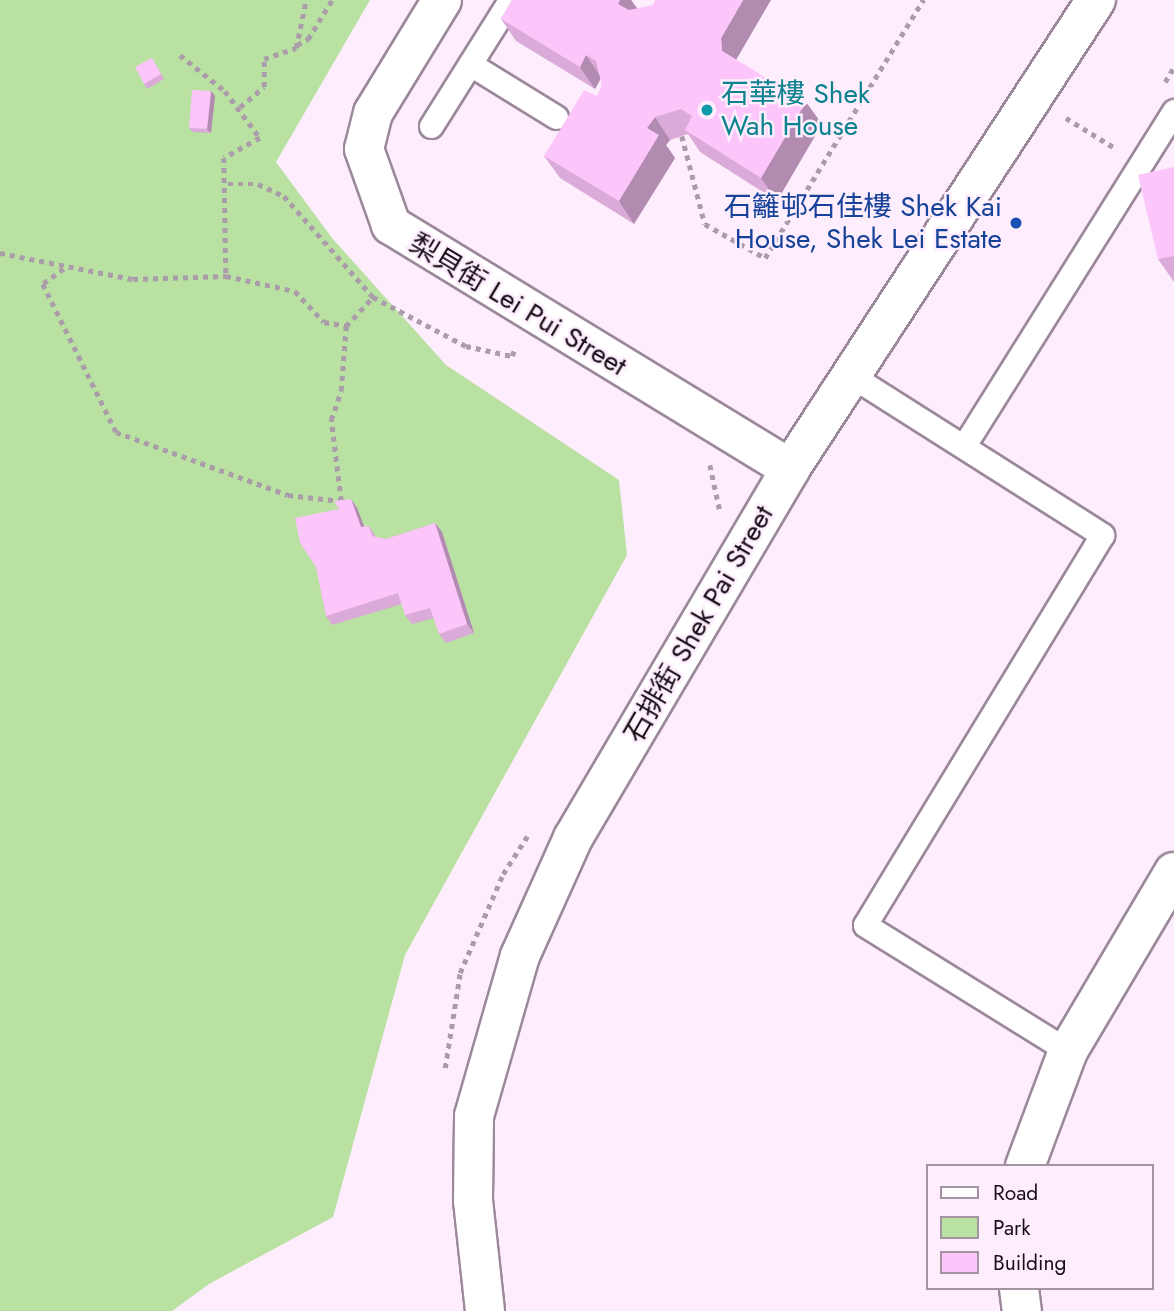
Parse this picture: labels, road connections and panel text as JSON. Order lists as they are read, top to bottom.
{
  "streets": {
    "street": ["梨貝街 Lei Pui Street", "石排街 Shek Pai Street"]
  },
  "crossings": [
    ["梨貝街 Lei Pui Street", "石排街 Shek Pai Street"]
  ],
  "places": ["石華樓 Shek Wah House", "石籬邨石佳樓 Shek Kai House, Shek Lei Estate"],
  "legend": ["Road", "Park", "Building"]
}
